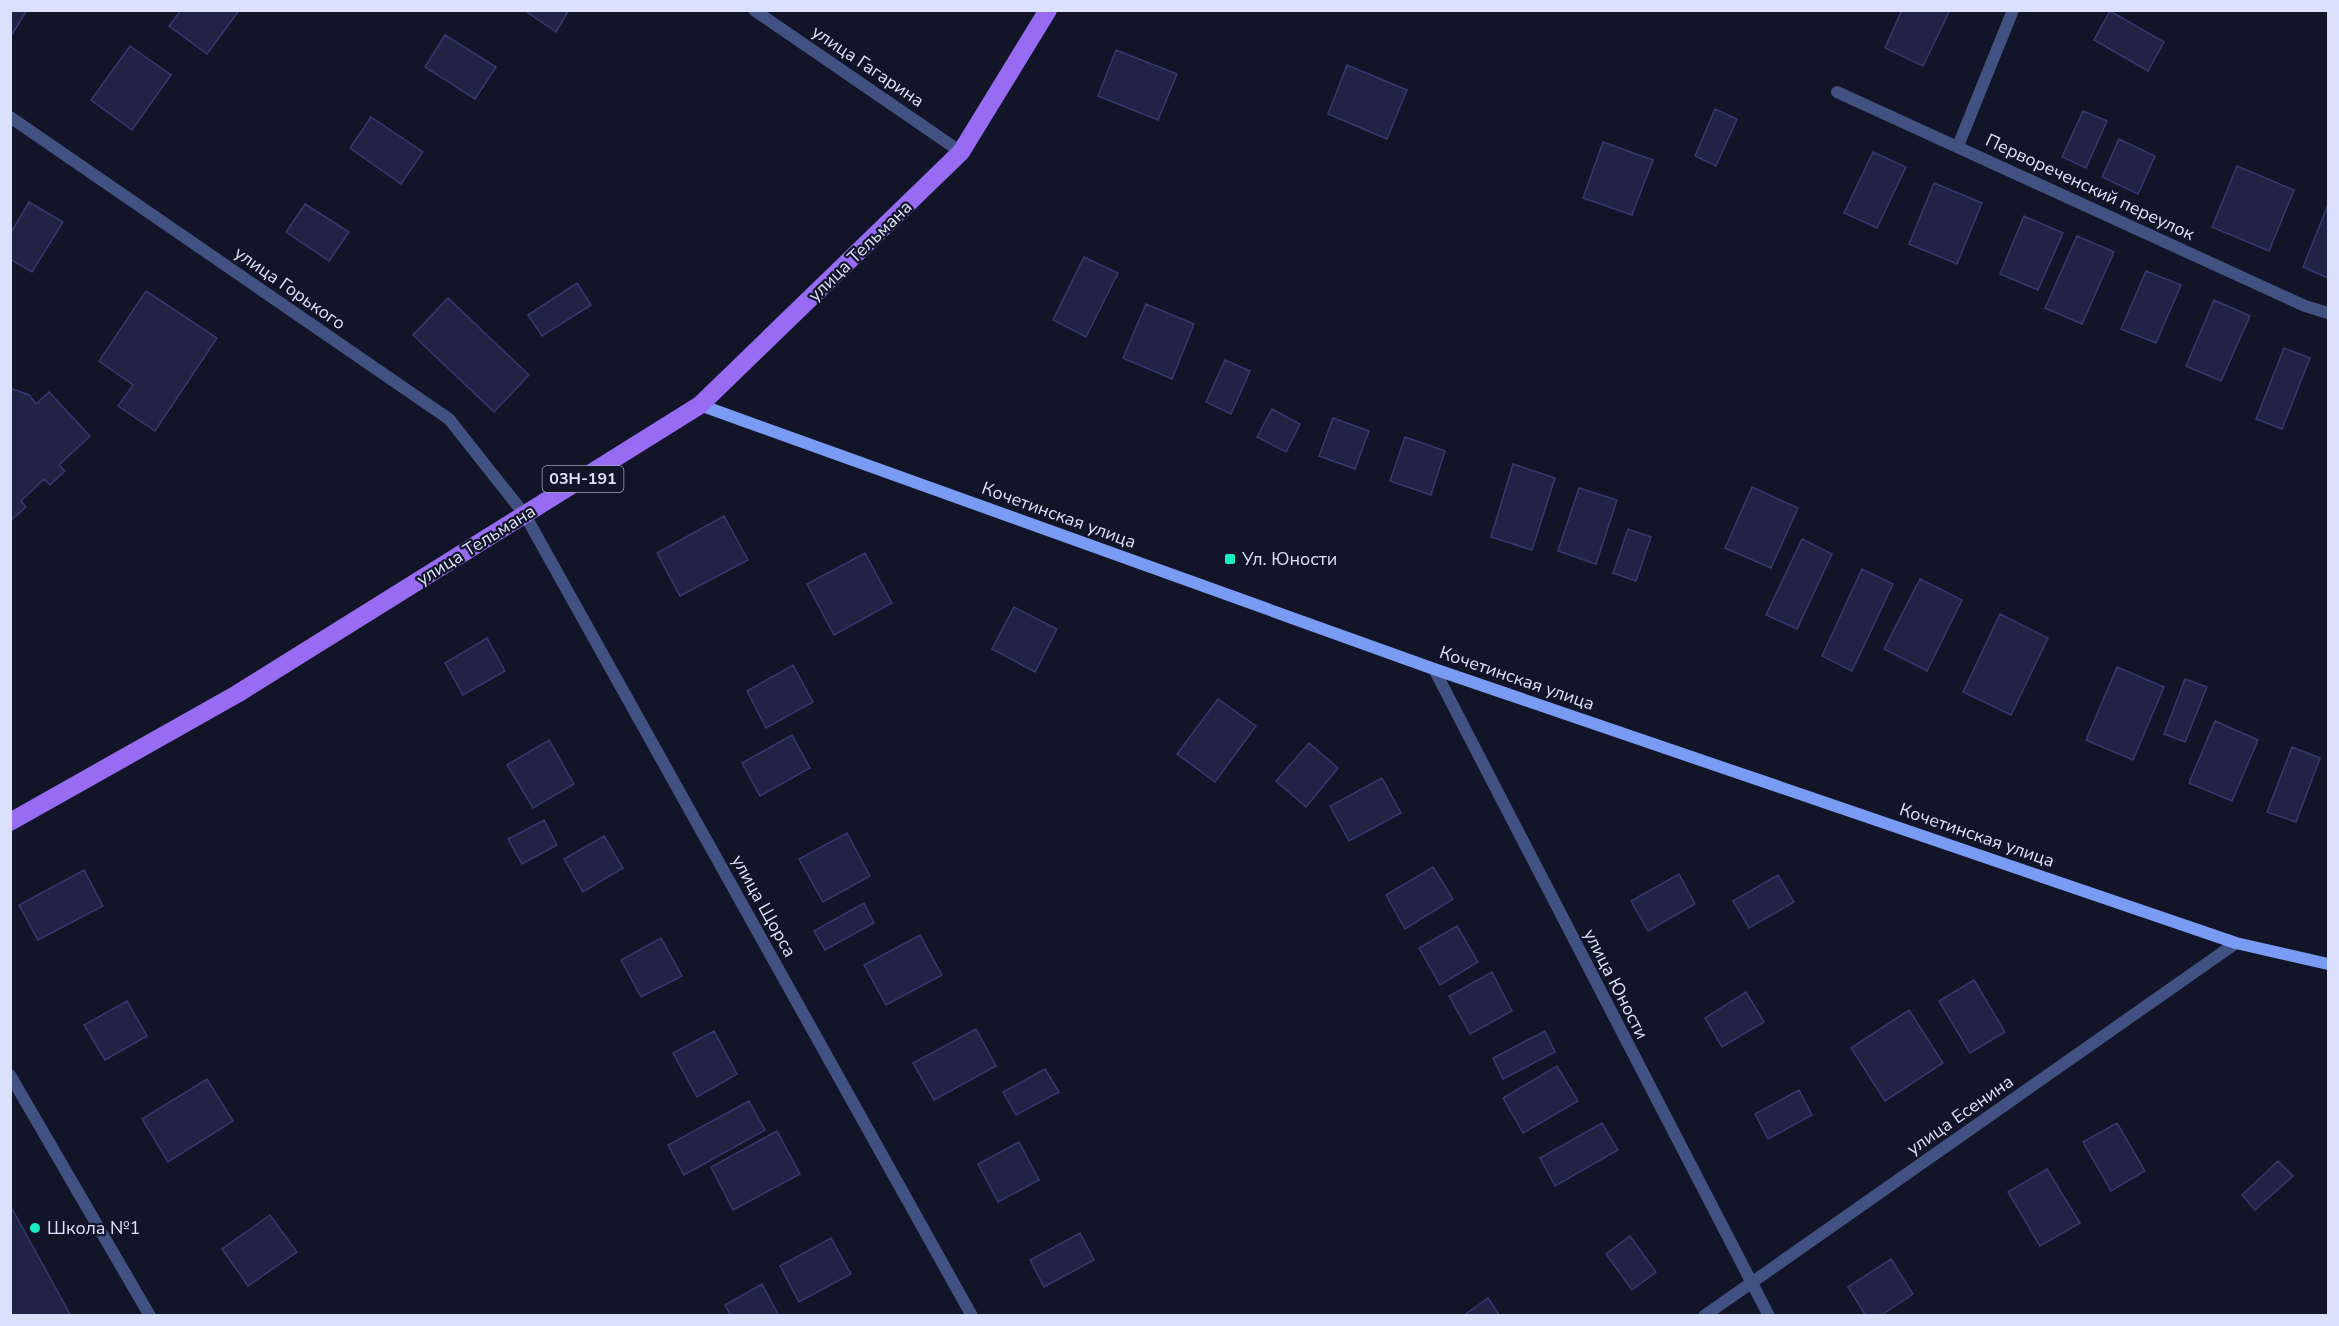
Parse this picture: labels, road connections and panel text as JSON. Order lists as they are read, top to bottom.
{
  "streets": {
    "main road": ["улица Тельмана", "03Н-191", "Кочетинская улица"],
    "street": [
      "улица Гагарина",
      "Первореченский переулок",
      "улица Горького",
      "улица Щорса",
      "улица Юности",
      "улица Есенина"
    ]
  },
  "crossings": [
    ["улица Гагарина", "улица Тельмана"],
    ["улица Тельмана", "улица Горького"],
    ["улица Тельмана", "Кочетинская улица"],
    ["улица Тельмана", "улица Щорса"],
    ["улица Горького", "улица Щорса"],
    ["Кочетинская улица", "улица Юности"],
    ["Кочетинская улица", "улица Есенина"],
    ["улица Юности", "улица Есенина"]
  ],
  "places": {
    "transit": ["Ул. Юности"],
    "other": ["Школа №1"]
  }
}
